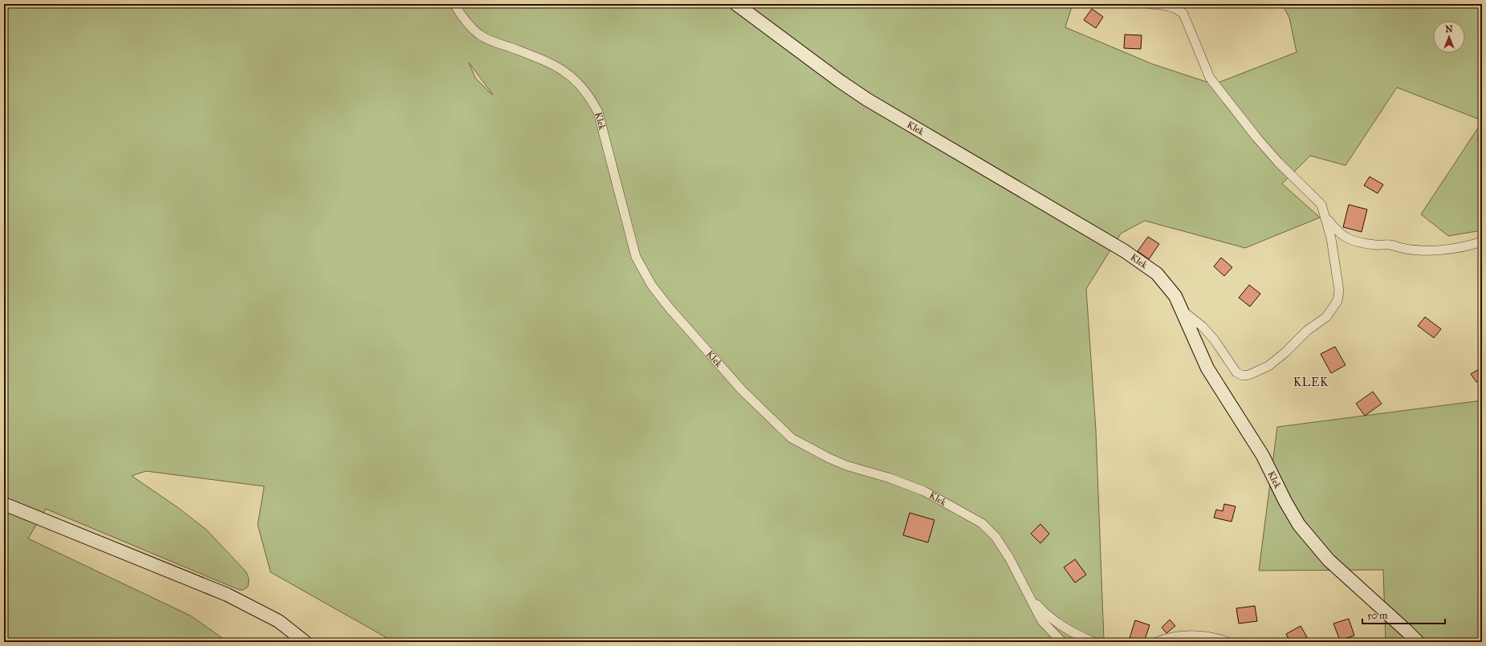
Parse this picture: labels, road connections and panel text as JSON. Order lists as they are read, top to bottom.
{
  "streets": {
    "street": ["Klek"]
  },
  "districts": ["KLEK"],
  "scale_bar": "50 m",
  "north": "top"
}
